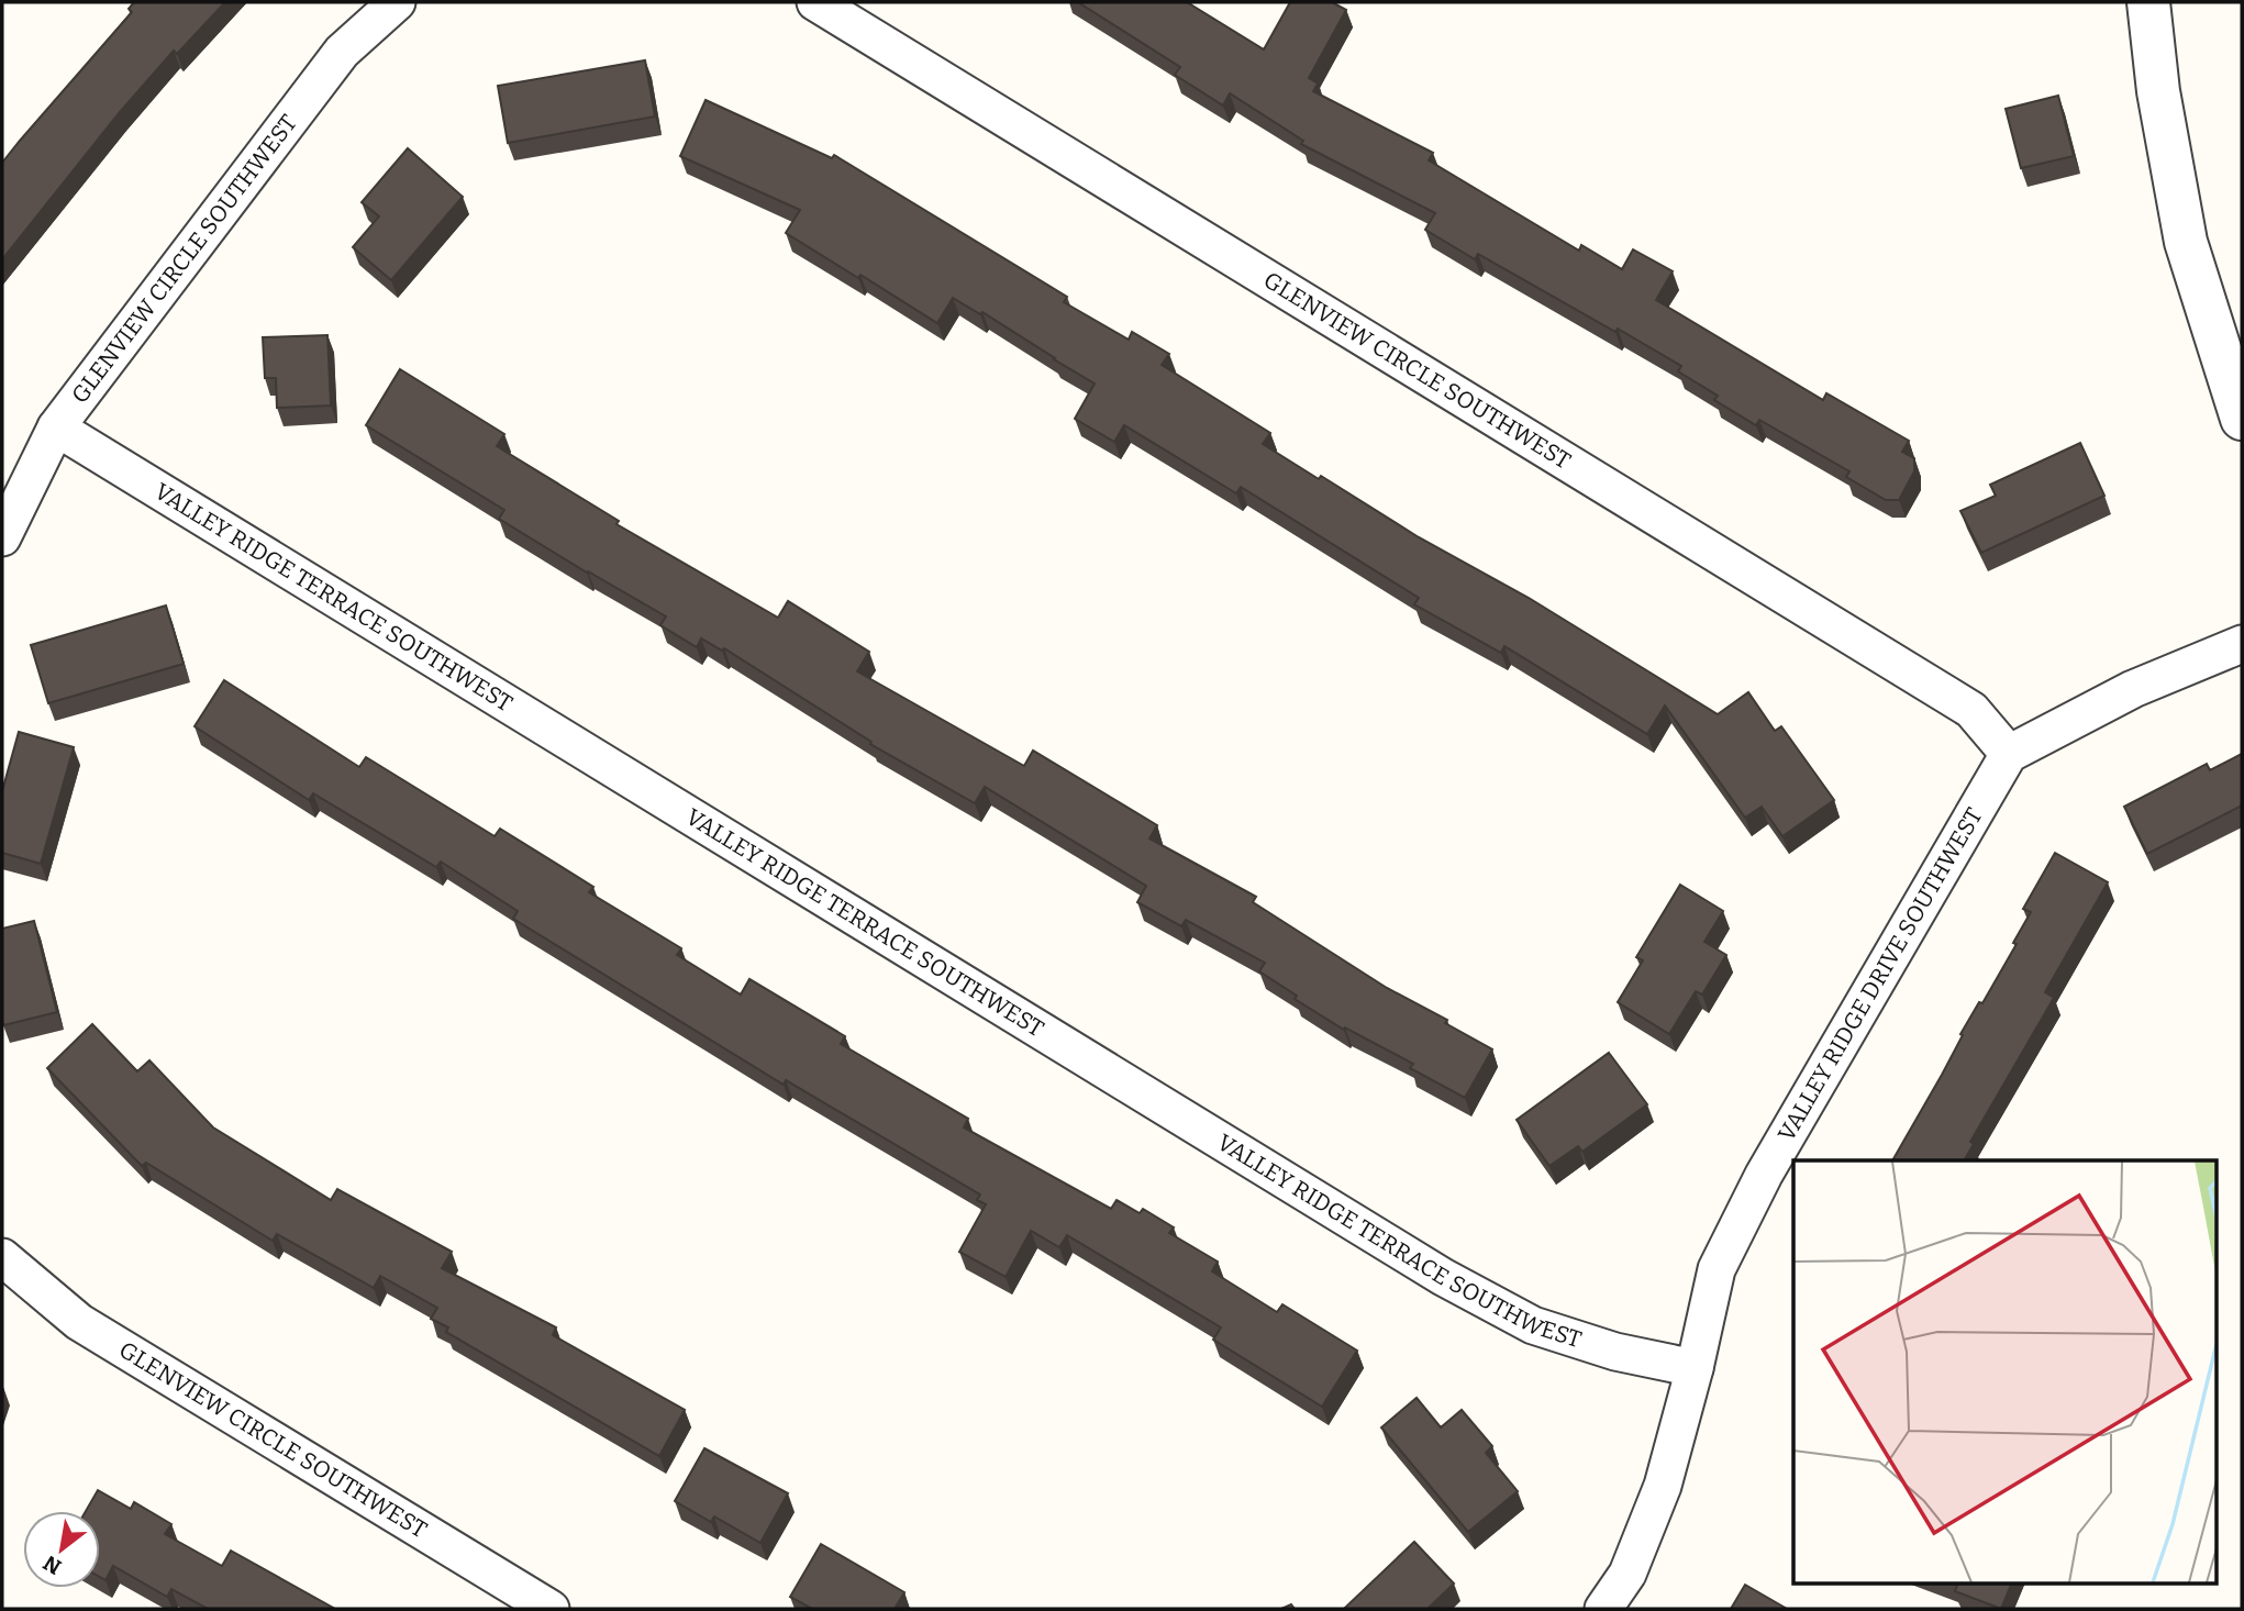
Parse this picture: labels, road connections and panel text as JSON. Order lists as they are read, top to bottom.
{
  "streets": {
    "street": ["GLENVIEW CIRCLE SOUTHWEST", "VALLEY RIDGE TERRACE SOUTHWEST", "VALLEY RIDGE DRIVE SOUTHWEST"]
  },
  "crossings": [
    ["GLENVIEW CIRCLE SOUTHWEST", "VALLEY RIDGE TERRACE SOUTHWEST"],
    ["GLENVIEW CIRCLE SOUTHWEST", "VALLEY RIDGE DRIVE SOUTHWEST"],
    ["VALLEY RIDGE TERRACE SOUTHWEST", "VALLEY RIDGE DRIVE SOUTHWEST"]
  ],
  "north": "bottom left"
}
